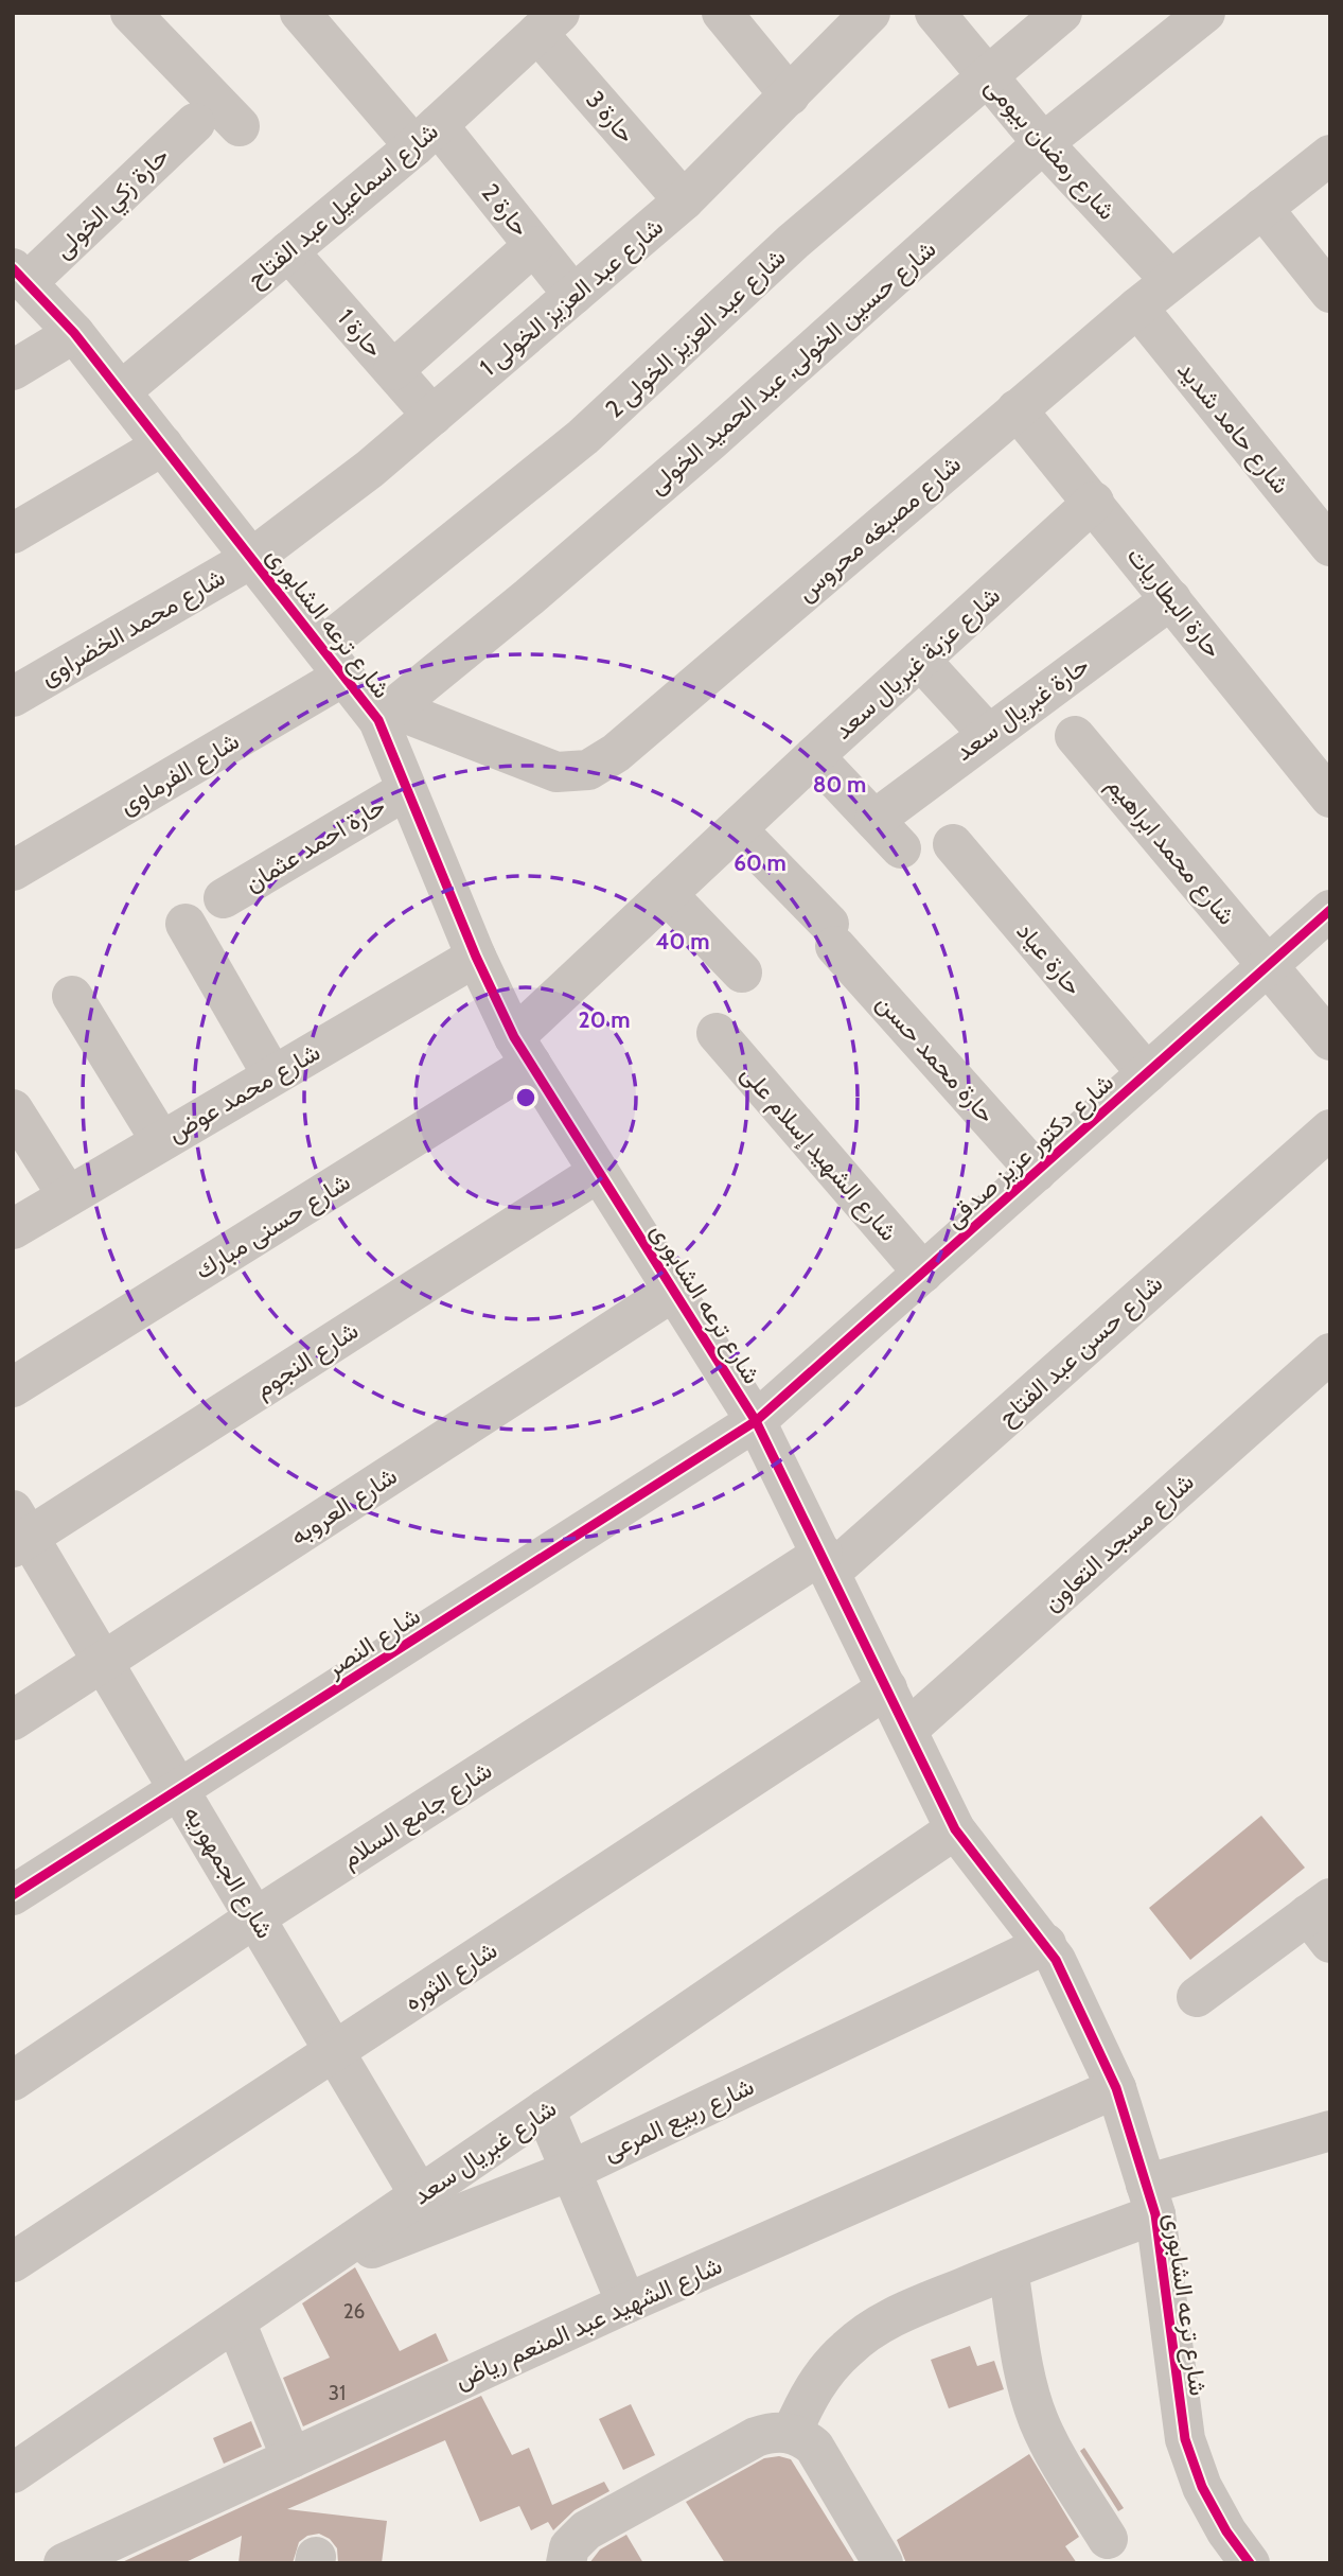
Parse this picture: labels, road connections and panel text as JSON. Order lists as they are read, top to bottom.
{
  "streets": {
    "street": [
      "حارة 3",
      "شارع رمضان بيومى",
      "حارة زكي الخولى",
      "شارع اسماعيل عبد الفتاح",
      "حارة 2",
      "شارع عبد العزيز الخولى 1",
      "حارة 1",
      "شارع عبد العزيز الخولى 2",
      "شارع حسين الخولى, عبد الحميد الخولى",
      "شارع حامد شديد",
      "شارع مصبغه محروس",
      "حارة البطاريات",
      "شارع ترعه الشابورى",
      "شارع محمد الخضراوى",
      "شارع عزبة غبريال سعد",
      "حارة غبريال سعد",
      "شارع الفرماوى",
      "حارة احمد عثمان",
      "شارع محمد ابراهيم",
      "حارة عياد",
      "حارة محمد حسن",
      "شارع محمد عوض",
      "شارع دكتور عزيز صدقى",
      "شارع الشهيد إسلام على",
      "شارع حسنى مبارك",
      "شارع حسن عبد الفتاح",
      "شارع النجوم",
      "شارع العروبه",
      "شارع مسجد التعاون",
      "شارع النصر",
      "شارع جامع السلام",
      "شارع الجمهوريه",
      "شارع الثوره",
      "شارع ربيع المرعى",
      "شارع غبريال سعد",
      "شارع الشهيد عبد المنعم رياض"
    ]
  },
  "crossings": [
    ["حارة 3", "شارع اسماعيل عبد الفتاح"],
    ["حارة 3", "شارع عبد العزيز الخولى 1"],
    ["شارع رمضان بيومى", "شارع عبد العزيز الخولى 2"],
    ["شارع رمضان بيومى", "شارع حسين الخولى, عبد الحميد الخولى"],
    ["شارع رمضان بيومى", "شارع مصبغه محروس"],
    ["حارة زكي الخولى", "شارع ترعه الشابورى"],
    ["شارع اسماعيل عبد الفتاح", "حارة 2"],
    ["شارع اسماعيل عبد الفتاح", "حارة 1"],
    ["شارع اسماعيل عبد الفتاح", "شارع ترعه الشابورى"],
    ["حارة 2", "شارع عبد العزيز الخولى 1"],
    ["شارع عبد العزيز الخولى 1", "حارة 1"],
    ["شارع عبد العزيز الخولى 1", "شارع ترعه الشابورى"],
    ["شارع عبد العزيز الخولى 1", "شارع محمد الخضراوى"],
    ["شارع عبد العزيز الخولى 2", "شارع ترعه الشابورى"],
    ["شارع عبد العزيز الخولى 2", "شارع الفرماوى"],
    ["شارع حسين الخولى, عبد الحميد الخولى", "شارع مصبغه محروس"],
    ["شارع حسين الخولى, عبد الحميد الخولى", "شارع ترعه الشابورى"],
    ["شارع حامد شديد", "شارع مصبغه محروس"],
    ["شارع مصبغه محروس", "حارة البطاريات"],
    ["شارع مصبغه محروس", "شارع ترعه الشابورى"],
    ["حارة البطاريات", "شارع عزبة غبريال سعد"],
    ["حارة البطاريات", "حارة غبريال سعد"],
    ["شارع ترعه الشابورى", "شارع محمد الخضراوى"],
    ["شارع ترعه الشابورى", "شارع عزبة غبريال سعد"],
    ["شارع ترعه الشابورى", "شارع الفرماوى"],
    ["شارع ترعه الشابورى", "حارة احمد عثمان"],
    ["شارع ترعه الشابورى", "شارع محمد عوض"],
    ["شارع ترعه الشابورى", "شارع دكتور عزيز صدقى"],
    ["شارع ترعه الشابورى", "شارع حسنى مبارك"],
    ["شارع ترعه الشابورى", "شارع حسن عبد الفتاح"],
    ["شارع ترعه الشابورى", "شارع النجوم"],
    ["شارع ترعه الشابورى", "شارع العروبه"],
    ["شارع ترعه الشابورى", "شارع مسجد التعاون"],
    ["شارع ترعه الشابورى", "شارع النصر"],
    ["شارع ترعه الشابورى", "شارع جامع السلام"],
    ["شارع ترعه الشابورى", "شارع الثوره"],
    ["شارع ترعه الشابورى", "شارع ربيع المرعى"],
    ["شارع ترعه الشابورى", "شارع غبريال سعد"],
    ["شارع ترعه الشابورى", "شارع الشهيد عبد المنعم رياض"],
    ["شارع عزبة غبريال سعد", "حارة غبريال سعد"],
    ["شارع عزبة غبريال سعد", "حارة محمد حسن"],
    ["شارع عزبة غبريال سعد", "شارع حسنى مبارك"],
    ["شارع محمد ابراهيم", "شارع دكتور عزيز صدقى"],
    ["حارة عياد", "شارع دكتور عزيز صدقى"],
    ["حارة محمد حسن", "شارع دكتور عزيز صدقى"],
    ["شارع دكتور عزيز صدقى", "شارع الشهيد إسلام على"],
    ["شارع دكتور عزيز صدقى", "شارع النصر"],
    ["شارع حسن عبد الفتاح", "شارع جامع السلام"],
    ["شارع النجوم", "شارع الجمهوريه"],
    ["شارع العروبه", "شارع الجمهوريه"],
    ["شارع النصر", "شارع الجمهوريه"],
    ["شارع جامع السلام", "شارع الجمهوريه"],
    ["شارع الجمهوريه", "شارع الثوره"],
    ["شارع الجمهوريه", "شارع غبريال سعد"],
    ["شارع ربيع المرعى", "شارع غبريال سعد"]
  ],
  "house_numbers": ["26", "31"],
  "rings": [
    "80 m",
    "60 m",
    "40 m",
    "20 m"
  ]
}
